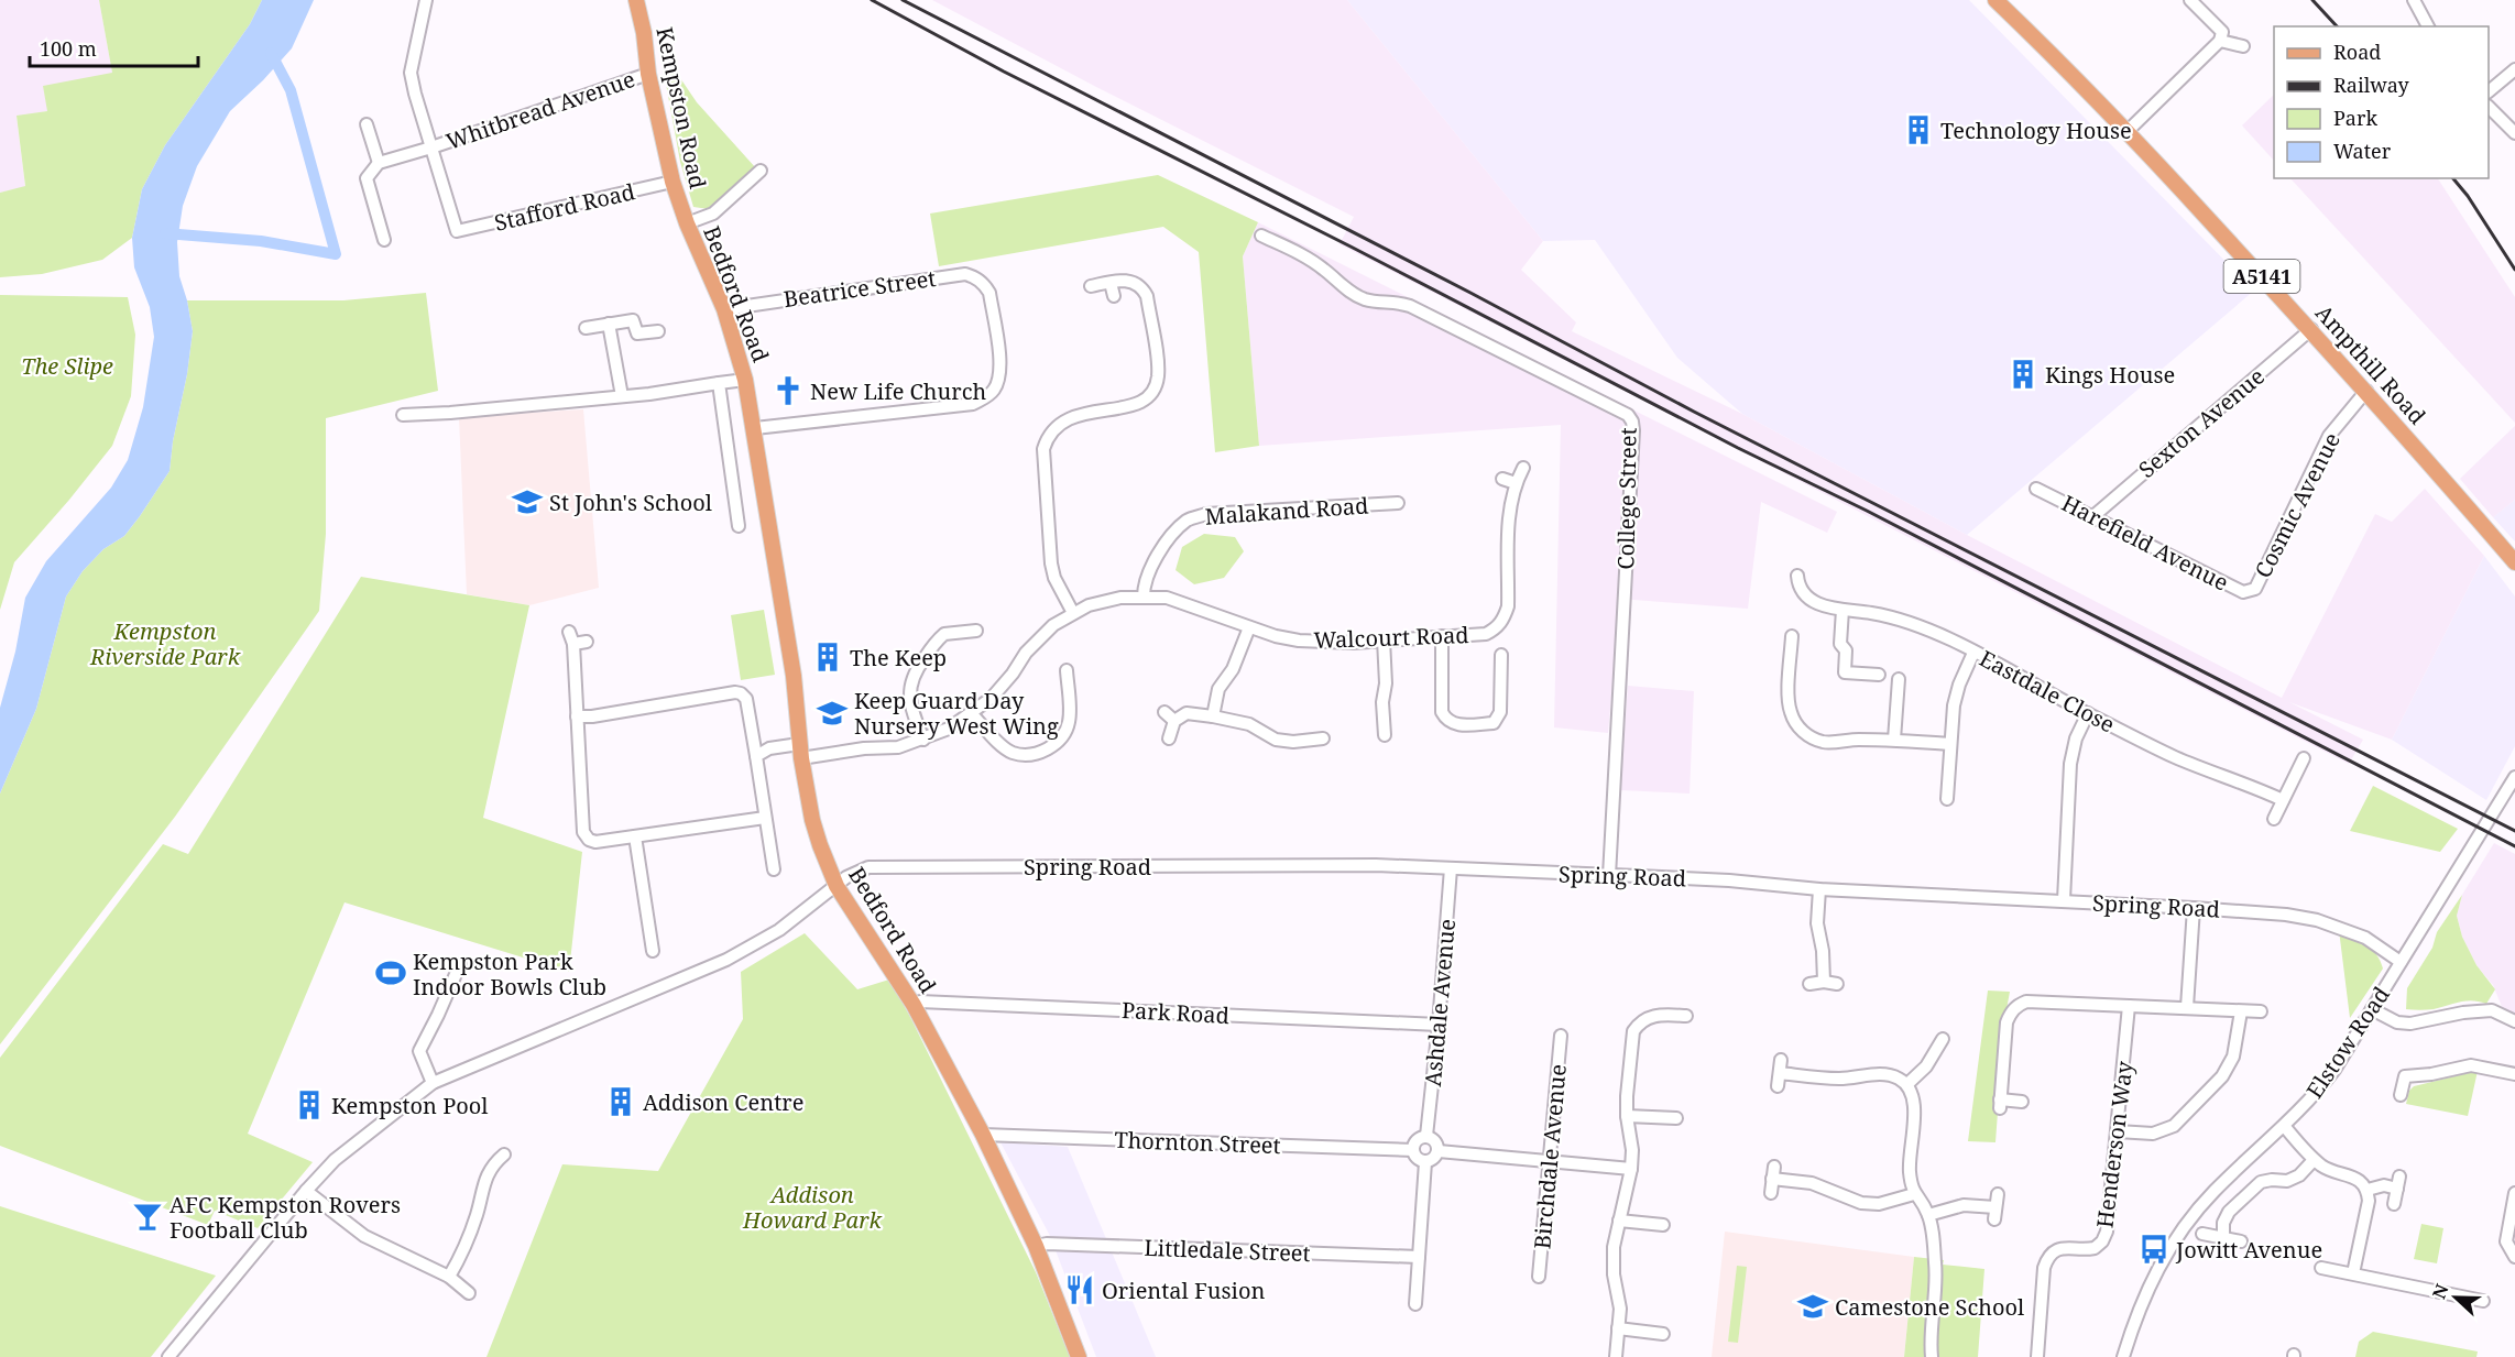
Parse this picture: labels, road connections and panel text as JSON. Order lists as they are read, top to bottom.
{
  "streets": {
    "main road": [
      "Kempston Road",
      "A5141",
      "Bedford Road",
      "Ampthill Road"
    ],
    "street": [
      "Whitbread Avenue",
      "Stafford Road",
      "Beatrice Street",
      "Sexton Avenue",
      "College Street",
      "Cosmic Avenue",
      "Malakand Road",
      "Harefield Avenue",
      "Walcourt Road",
      "Eastdale Close",
      "Spring Road",
      "Ashdale Avenue",
      "Park Road",
      "Elstow Road",
      "Thornton Street",
      "Henderson Way",
      "Birchdale Avenue",
      "Littledale Street"
    ]
  },
  "crossings": [
    ["Kempston Road", "Whitbread Avenue"],
    ["Kempston Road", "Stafford Road"],
    ["Kempston Road", "Bedford Road"],
    ["Whitbread Avenue", "Stafford Road"],
    ["Beatrice Street", "Bedford Road"],
    ["Bedford Road", "Walcourt Road"],
    ["Bedford Road", "Spring Road"],
    ["Bedford Road", "Park Road"],
    ["Bedford Road", "Thornton Street"],
    ["Bedford Road", "Littledale Street"],
    ["Ampthill Road", "Sexton Avenue"],
    ["Ampthill Road", "Cosmic Avenue"],
    ["Sexton Avenue", "Harefield Avenue"],
    ["College Street", "Spring Road"],
    ["Cosmic Avenue", "Harefield Avenue"],
    ["Malakand Road", "Walcourt Road"],
    ["Spring Road", "Ashdale Avenue"],
    ["Spring Road", "Elstow Road"],
    ["Ashdale Avenue", "Park Road"],
    ["Ashdale Avenue", "Thornton Street"]
  ],
  "parks": ["The Slipe", "Kempston Riverside Park", "Addison Howard Park"],
  "places": {
    "building": [
      "Technology House",
      "Kings House",
      "The Keep",
      "Addison Centre",
      "Kempston Pool"
    ],
    "church": ["New Life Church"],
    "school or university": ["St John's School", "Keep Guard Day Nursery West Wing", "Camestone School"],
    "sports": ["Kempston Park Indoor Bowls Club"],
    "bar": ["AFC Kempston Rovers Football Club"],
    "bus stop": ["Jowitt Avenue"],
    "restaurant": ["Oriental Fusion"]
  },
  "legend": [
    "Road",
    "Railway",
    "Park",
    "Water"
  ],
  "scale_bar": "100 m",
  "north": "left"
}
